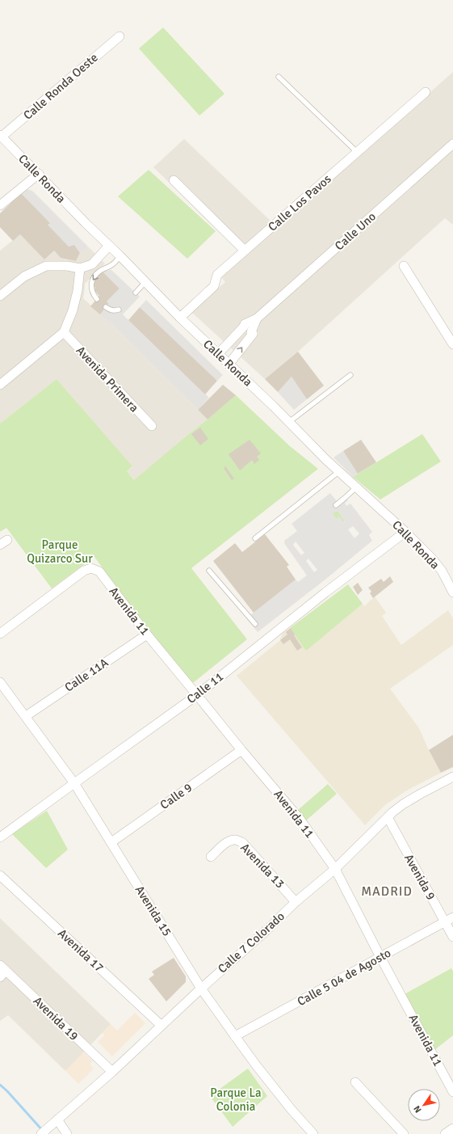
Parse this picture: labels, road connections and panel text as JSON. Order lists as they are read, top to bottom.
{
  "streets": {
    "street": [
      "Calle Ronda Oeste",
      "Calle Ronda",
      "Calle Los Pavos",
      "Calle Uno",
      "Avenida Primera",
      "Avenida 11",
      "Calle 11A",
      "Calle 11",
      "Calle 9",
      "Avenida 13",
      "Avenida 9",
      "Avenida 15",
      "Calle 7 Colorado",
      "Avenida 17",
      "Calle 5 04 de Agosto",
      "Avenida 19"
    ]
  },
  "crossings": [
    ["Calle Ronda Oeste", "Calle Ronda"],
    ["Calle Ronda", "Calle Los Pavos"],
    ["Calle Ronda", "Calle Uno"],
    ["Calle Ronda", "Calle 11"],
    ["Avenida 11", "Calle 11A"],
    ["Avenida 11", "Calle 11"],
    ["Avenida 11", "Calle 9"],
    ["Avenida 11", "Calle 7 Colorado"],
    ["Avenida 11", "Calle 5 04 de Agosto"],
    ["Calle 11A", "Avenida 15"],
    ["Calle 11", "Avenida 15"],
    ["Calle 9", "Avenida 15"],
    ["Avenida 13", "Calle 7 Colorado"],
    ["Avenida 9", "Calle 7 Colorado"],
    ["Avenida 9", "Calle 5 04 de Agosto"],
    ["Avenida 15", "Calle 7 Colorado"],
    ["Avenida 15", "Calle 5 04 de Agosto"],
    ["Calle 7 Colorado", "Avenida 17"],
    ["Calle 7 Colorado", "Avenida 19"]
  ],
  "districts": ["MADRID"],
  "parks": ["Parque Quizarco Sur", "Parque La Colonia"],
  "north": "bottom left"
}
